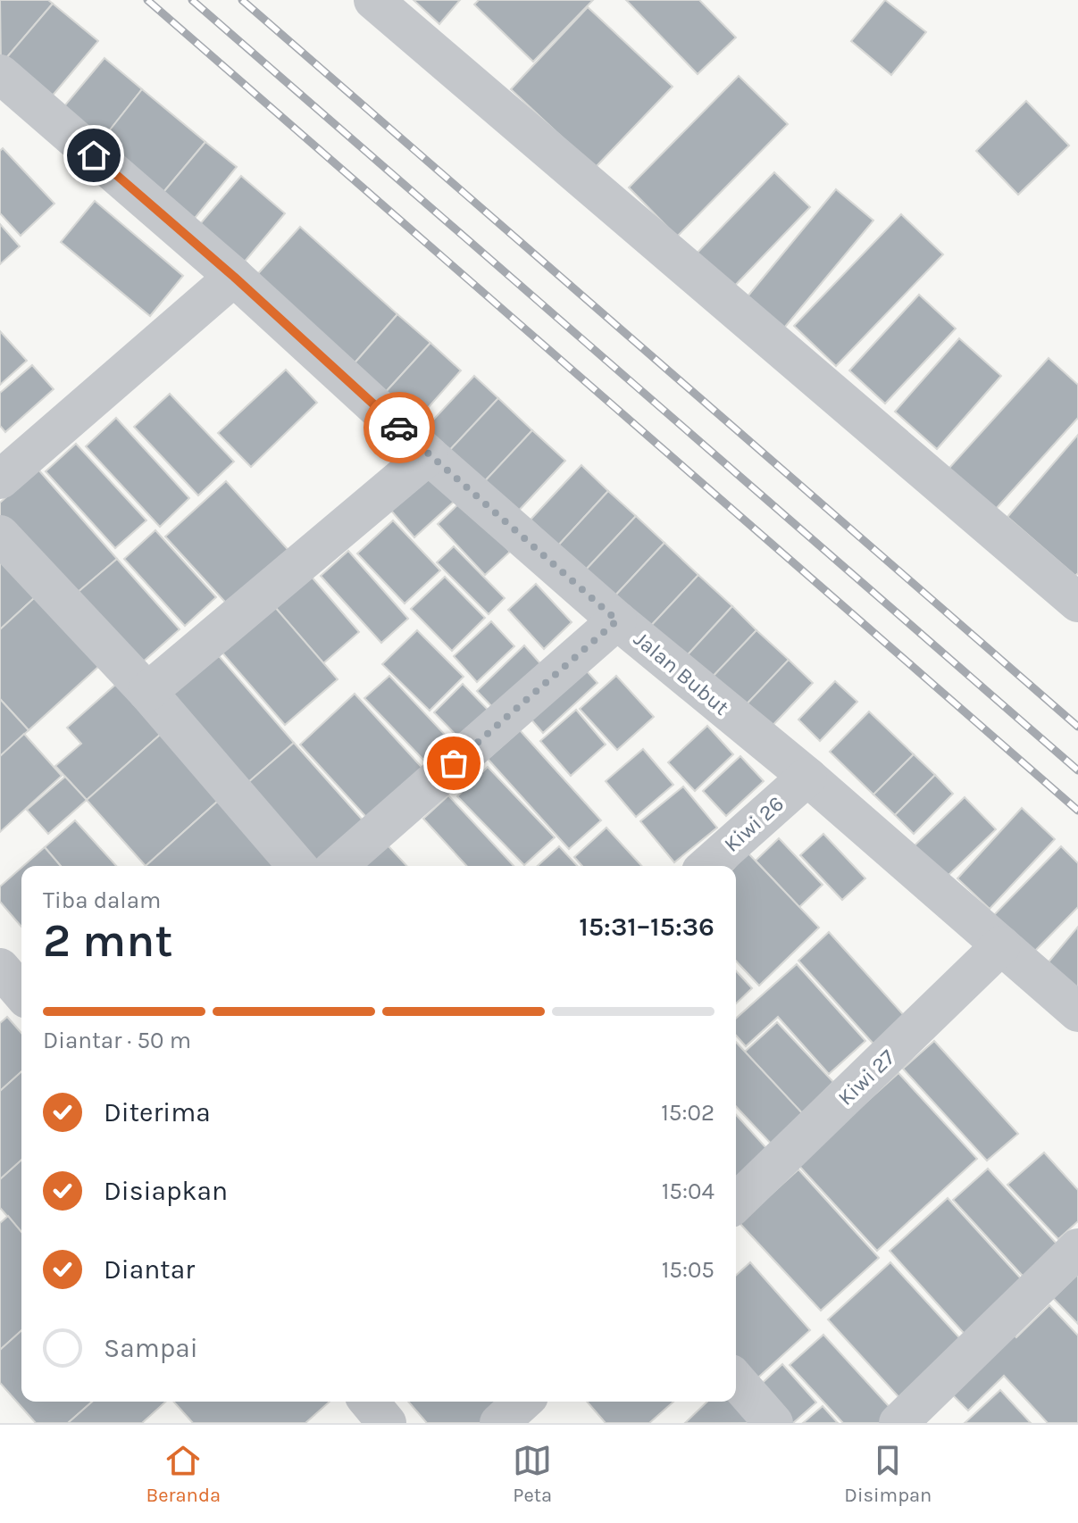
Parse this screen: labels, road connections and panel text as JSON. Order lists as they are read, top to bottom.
{
  "streets": {
    "street": ["Jalan Bubut", "Kiwi 26", "Kiwi 27"]
  },
  "crossings": [
    ["Jalan Bubut", "Kiwi 26"],
    ["Jalan Bubut", "Kiwi 27"]
  ],
  "page": {
    "heading": ["2 mnt", "Tiba dalam", "15:31–15:36"],
    "bar": "Diantar · 50 m",
    "list": [
      ["Diterima", "15:02"],
      ["Disiapkan", "15:04"],
      ["Diantar", "15:05"],
      "Sampai"
    ],
    "tabs": ["Beranda", "Peta", "Disimpan"]
  }
}
